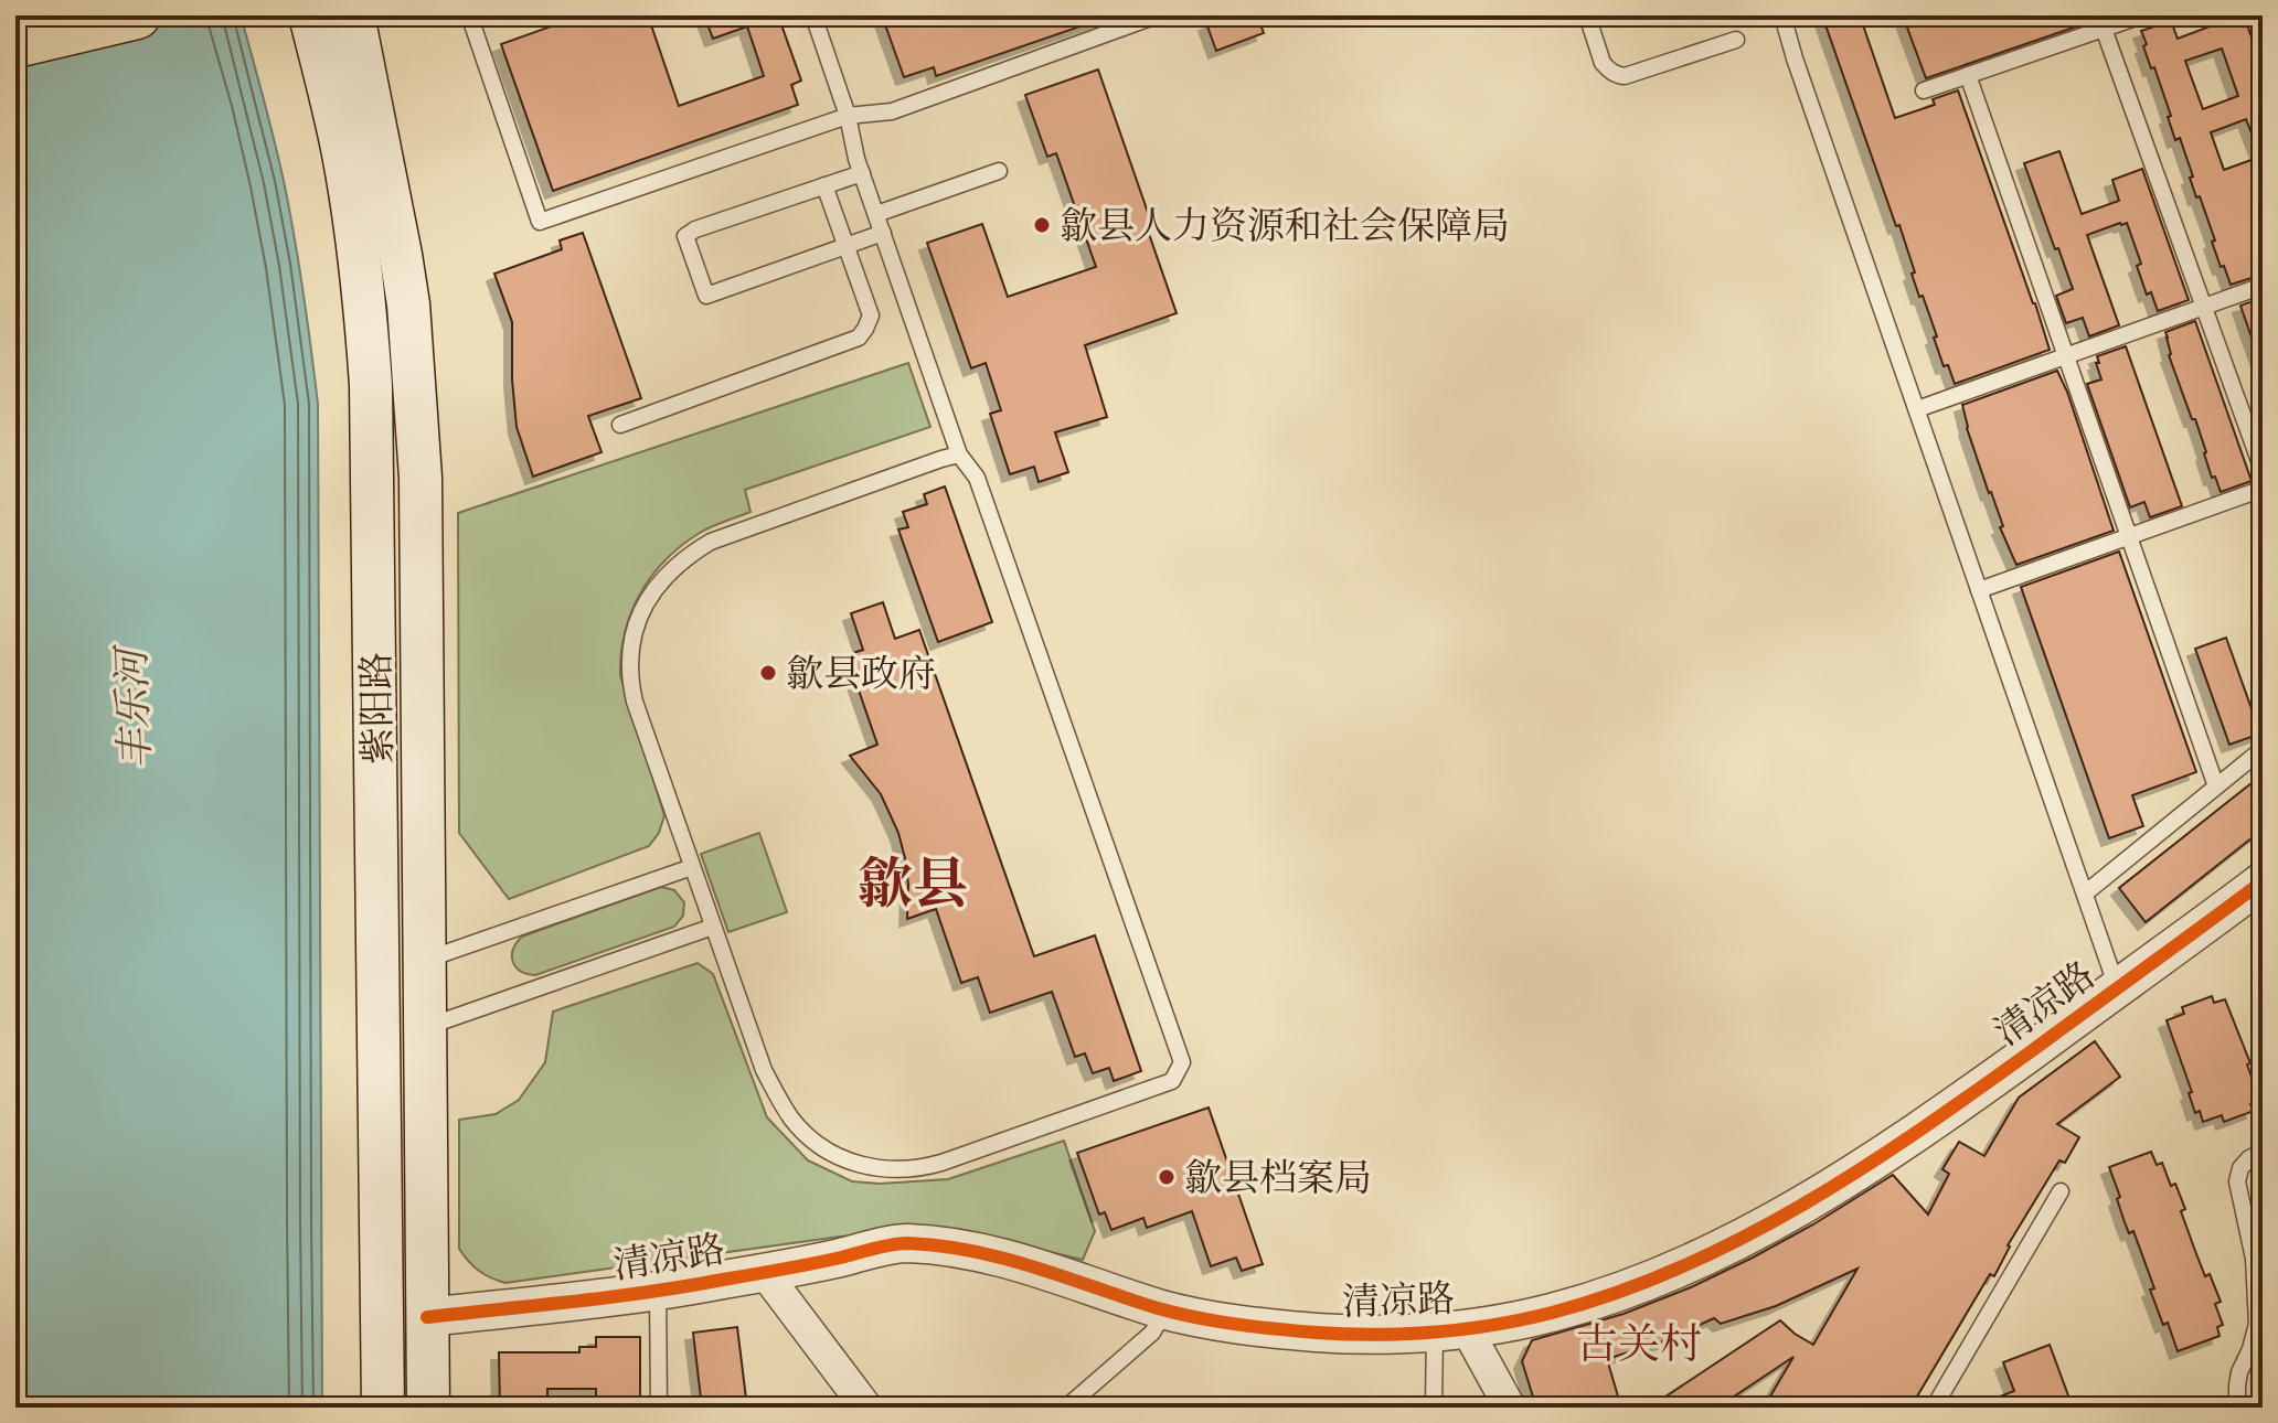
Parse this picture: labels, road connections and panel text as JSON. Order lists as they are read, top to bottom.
{
  "streets": {
    "main road": ["紫阳路"],
    "street": ["清凉路"]
  },
  "crossings": [
    ["紫阳路", "清凉路"]
  ],
  "districts": ["歙县", "古关村"],
  "water": ["丰乐河"],
  "places": ["歙县人力资源和社会保障局", "歙县政府", "歙县档案局"]
}
